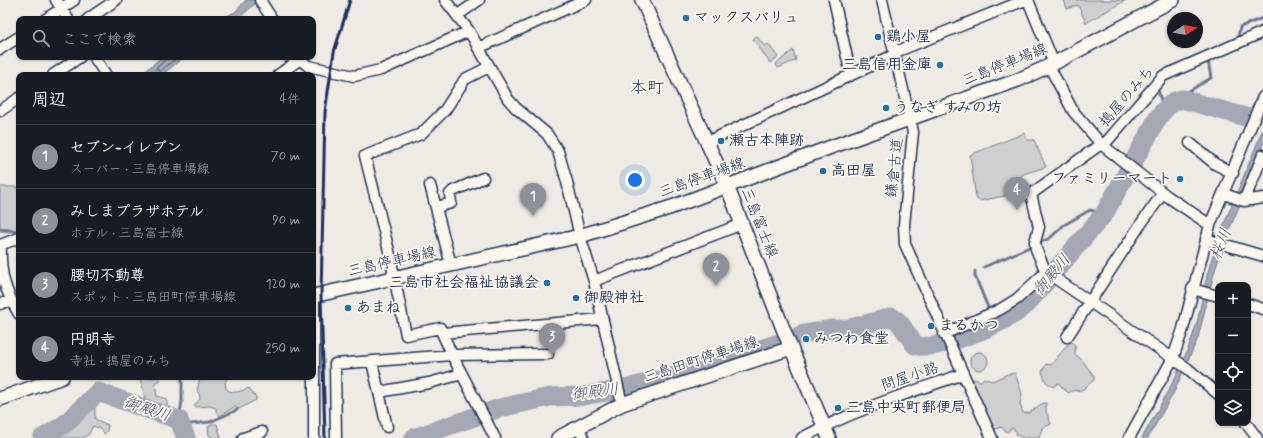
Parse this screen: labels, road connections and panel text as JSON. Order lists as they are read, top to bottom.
{
  "streets": {
    "main road": ["三島停車場線", "三島富士線", "三島田町停車場線"],
    "street": ["搗屋のみち", "鎌倉古道", "問屋小路"]
  },
  "crossings": [
    ["三島停車場線", "鎌倉古道"],
    ["三島停車場線", "三島富士線"],
    ["鎌倉古道", "問屋小路"],
    ["三島富士線", "三島田町停車場線"],
    ["三島富士線", "問屋小路"]
  ],
  "districts": ["本町"],
  "water": ["桜川", "御殿川"],
  "places": [
    "マックスバリュ",
    "鶏小屋",
    "三島信用金庫",
    "うなぎ すみの坊",
    "瀬古本陣跡",
    "高田屋",
    "ファミリーマート",
    "三島市社会福祉協議会",
    "御殿神社",
    "あまね",
    "まるかつ",
    "みつわ食堂",
    "三島中央町郵便局"
  ],
  "north": "right",
  "page": {
    "search": "ここで検索",
    "heading": ["周辺", "4件"],
    "list": [
      {
        "mark": "1",
        "name": "セブン-イレブン",
        "note": "スーパー · 三島停車場線",
        "value": "70 m"
      },
      {
        "mark": "2",
        "name": "みしまプラザホテル",
        "note": "ホテル · 三島富士線",
        "value": "90 m"
      },
      {
        "mark": "3",
        "name": "腰切不動尊",
        "note": "スポット · 三島田町停車場線",
        "value": "120 m"
      },
      {
        "mark": "4",
        "name": "円明寺",
        "note": "寺社 · 搗屋のみち",
        "value": "250 m"
      }
    ],
    "pins": [
      "4",
      "1",
      "2",
      "3"
    ],
    "map_buttons": ["+", "−"]
  }
}
